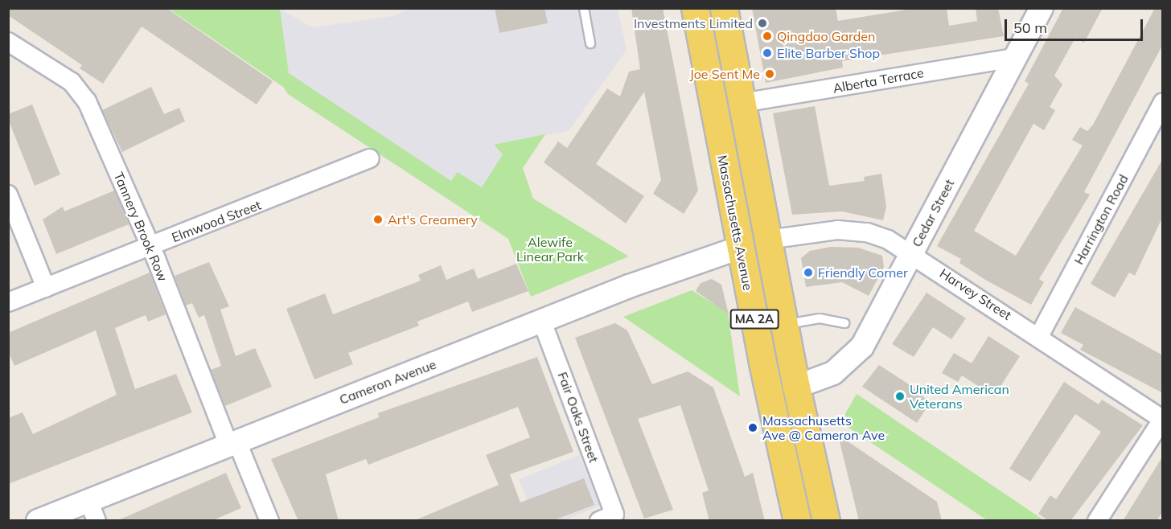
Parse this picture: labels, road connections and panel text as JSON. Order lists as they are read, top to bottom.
{
  "streets": {
    "main road": ["Massachusetts Avenue", "MA 2A"],
    "street": [
      "Alberta Terrace",
      "Cedar Street",
      "Harrington Road",
      "Elmwood Street",
      "Tannery Brook Row",
      "Harvey Street",
      "Cameron Avenue",
      "Fair Oaks Street"
    ]
  },
  "crossings": [
    ["Alberta Terrace", "Cedar Street"],
    ["Alberta Terrace", "MA 2A"],
    ["Cedar Street", "Harvey Street"],
    ["Cedar Street", "MA 2A"],
    ["Harrington Road", "Harvey Street"],
    ["Elmwood Street", "Tannery Brook Row"],
    ["Massachusetts Avenue", "Cameron Avenue"],
    ["Tannery Brook Row", "Cameron Avenue"],
    ["Harvey Street", "MA 2A"],
    ["Cameron Avenue", "Fair Oaks Street"]
  ],
  "parks": ["Alewife Linear Park"],
  "places": [
    "Investments Limited",
    "Qingdao Garden",
    "Elite Barber Shop",
    "Joe Sent Me",
    "Art's Creamery",
    "Friendly Corner",
    "United American Veterans",
    "Massachusetts Ave @ Cameron Ave"
  ],
  "scale_bar": "50 m"
}
